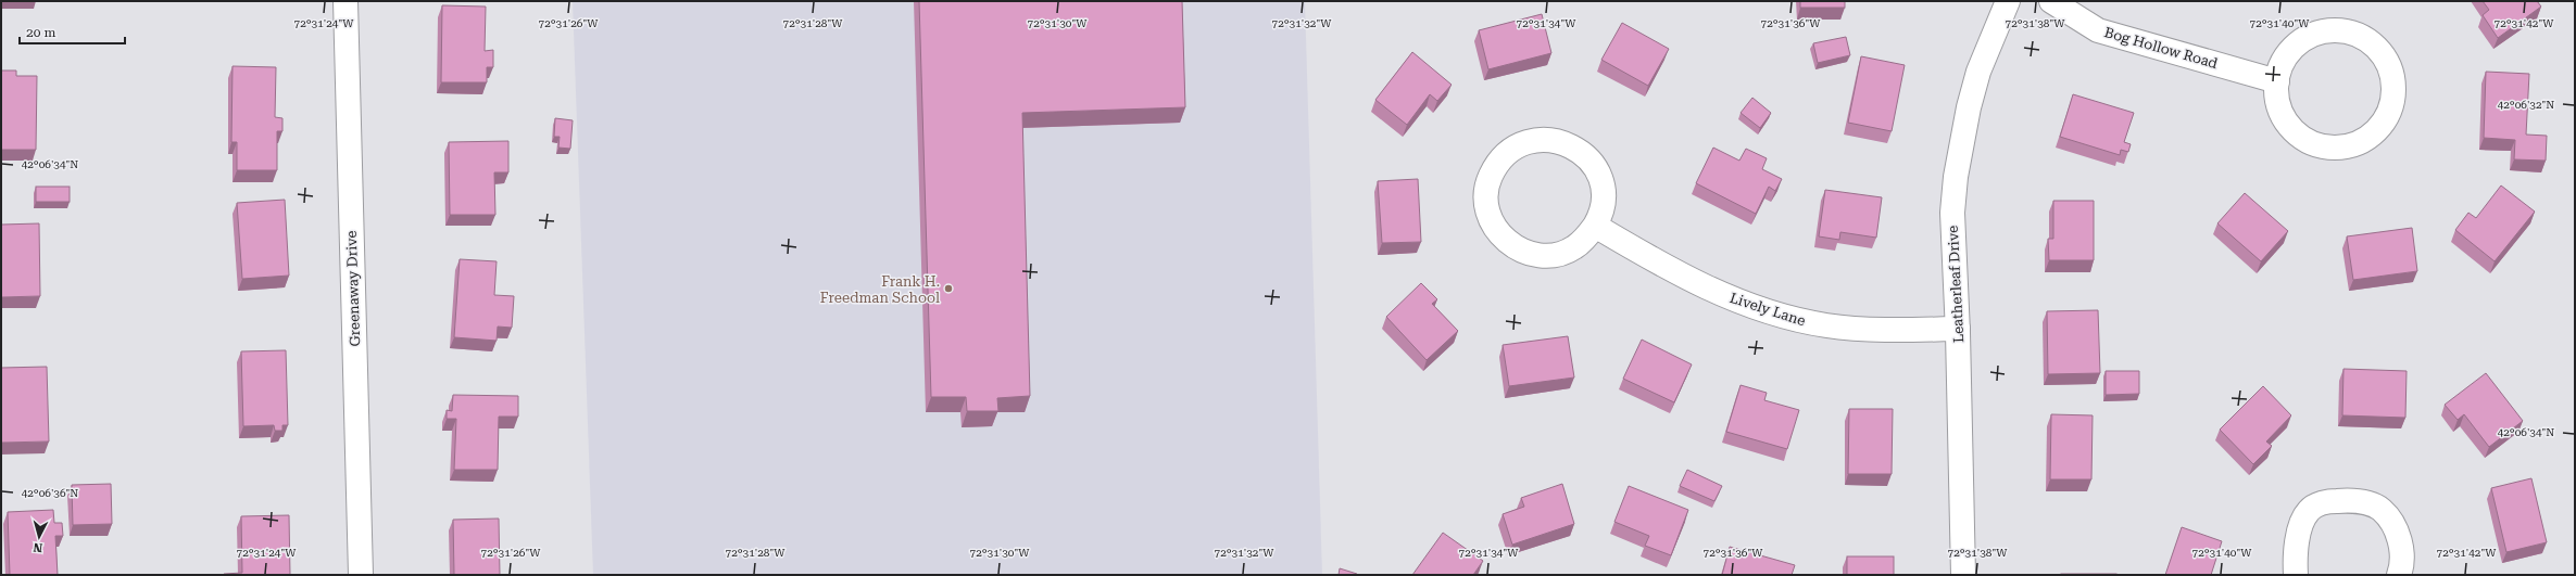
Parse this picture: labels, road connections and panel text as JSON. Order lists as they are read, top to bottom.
{
  "streets": {
    "street": [
      "Bog Hollow Road",
      "Leatherleaf Drive",
      "Greenaway Drive",
      "Lively Lane"
    ]
  },
  "crossings": [
    ["Leatherleaf Drive", "Lively Lane"]
  ],
  "places": ["Frank H. Freedman School"],
  "scale_bar": "20 m",
  "north": "bottom",
  "coordinates": [
    "72°31'24\"W",
    "72°31'26\"W",
    "72°31'28\"W",
    "72°31'30\"W",
    "72°31'32\"W",
    "72°31'34\"W",
    "72°31'36\"W",
    "72°31'38\"W",
    "72°31'40\"W",
    "72°31'42\"W",
    "42°06'32\"N",
    "42°06'34\"N",
    "42°06'36\"N"
  ]
}
